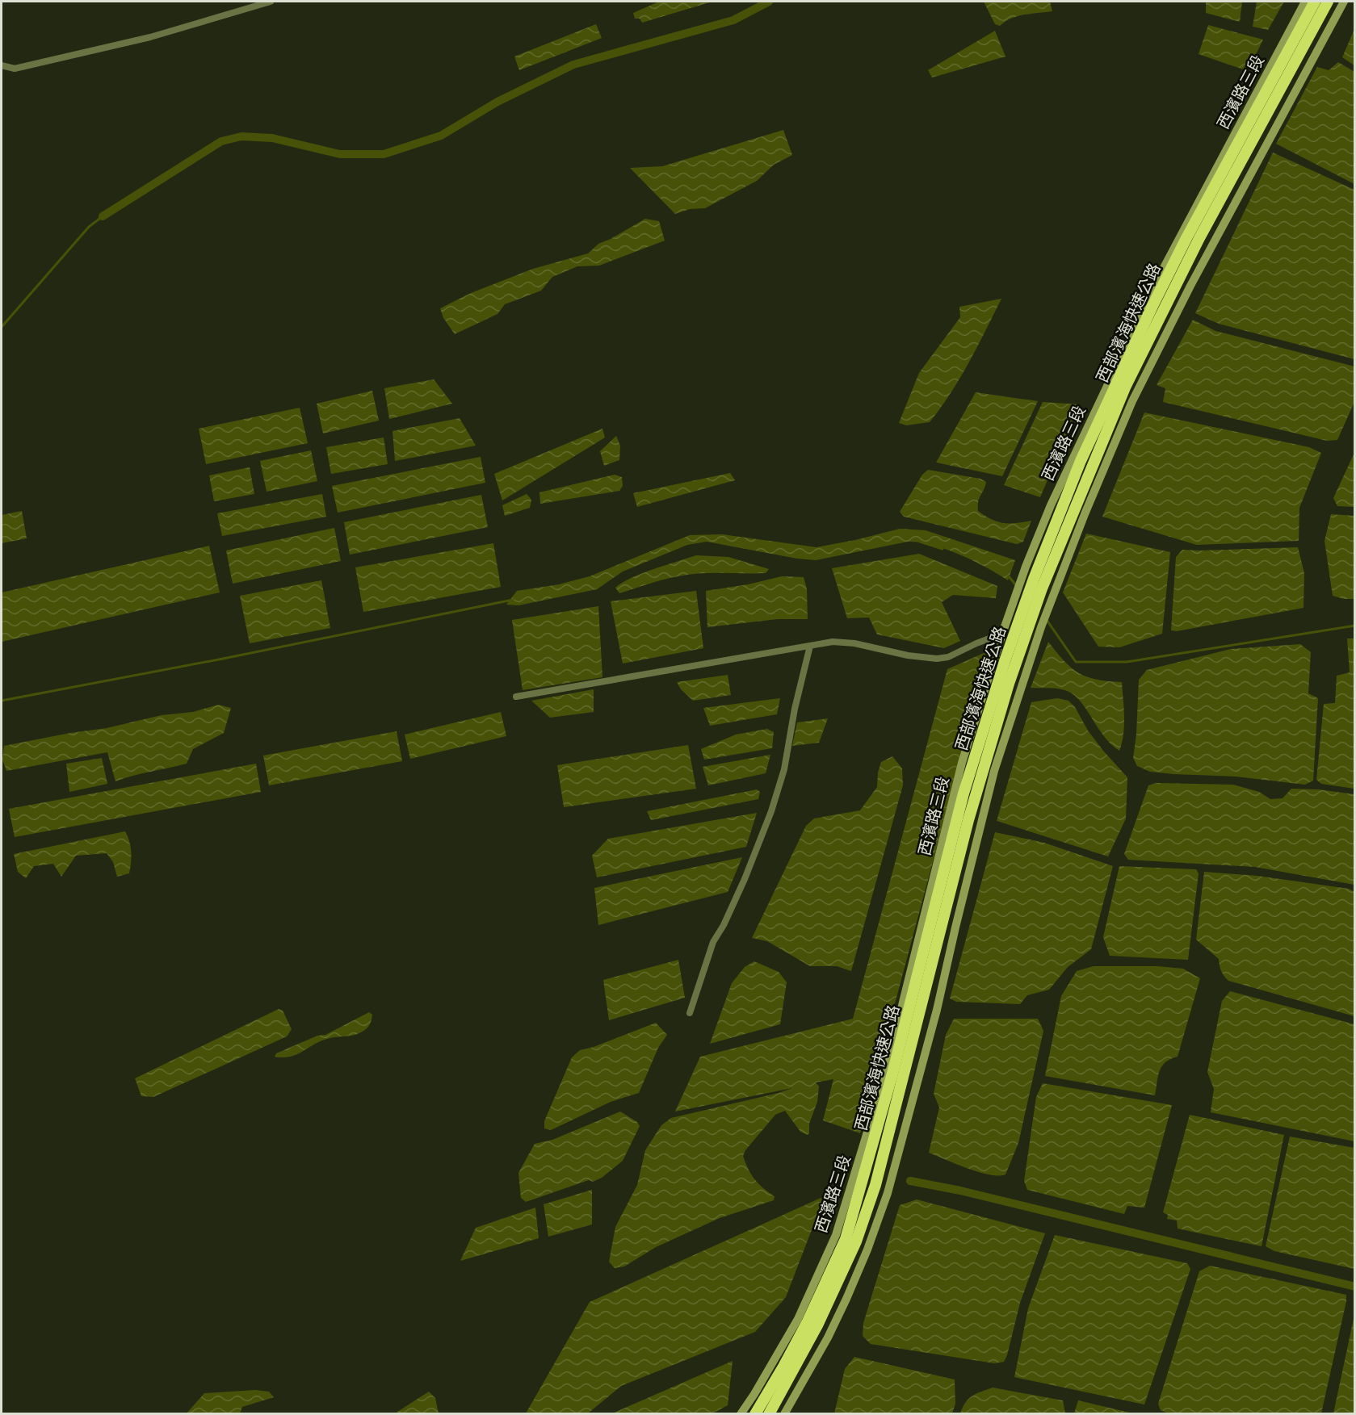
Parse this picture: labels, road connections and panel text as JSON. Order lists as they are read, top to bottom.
{
  "streets": {
    "highway": ["西部濱海快速公路"],
    "street": ["西濱路三段"]
  }
}
